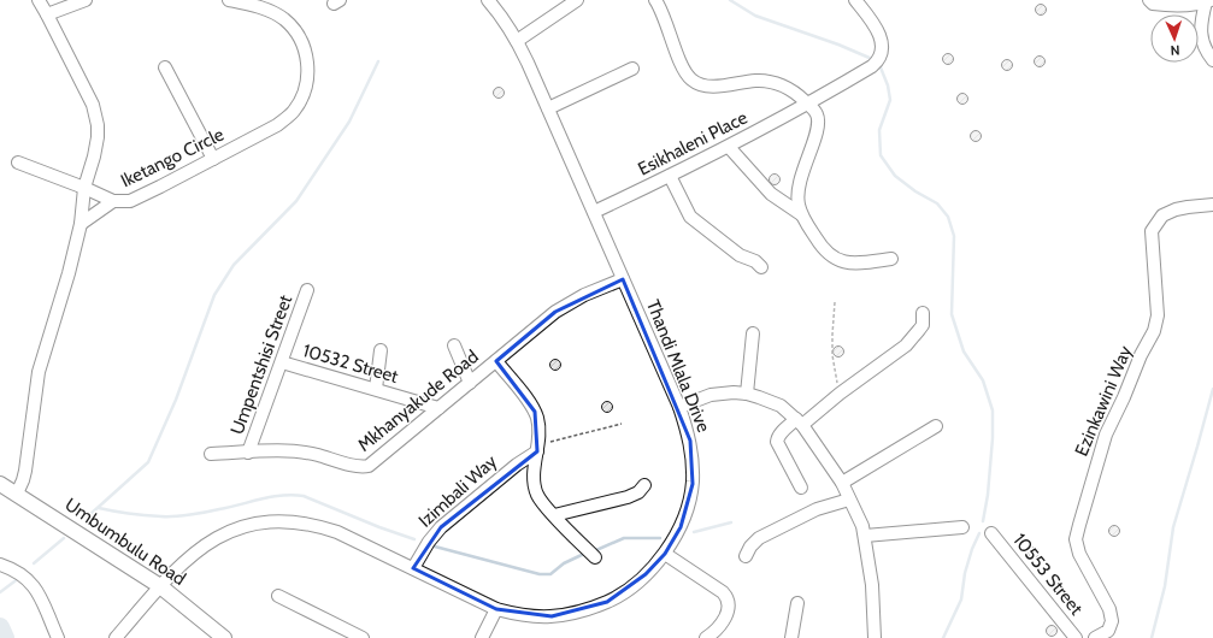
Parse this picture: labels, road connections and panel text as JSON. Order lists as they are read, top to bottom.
{
  "streets": {
    "main road": ["Umbumbulu Road"],
    "street": [
      "Esikhaleni Place",
      "Iketango Circle",
      "10532 Street",
      "Umpentshisi Street",
      "Thandi Mlala Drive",
      "Mkhanyakude Road",
      "Ezinkawini Way",
      "Izimbali Way",
      "10553 Street"
    ]
  },
  "crossings": [
    ["Esikhaleni Place", "Thandi Mlala Drive"],
    ["10532 Street", "Umpentshisi Street"],
    ["10532 Street", "Mkhanyakude Road"],
    ["Umpentshisi Street", "Mkhanyakude Road"],
    ["Thandi Mlala Drive", "Mkhanyakude Road"],
    ["Thandi Mlala Drive", "Izimbali Way"],
    ["Thandi Mlala Drive", "Umbumbulu Road"]
  ],
  "north": "bottom"
}
